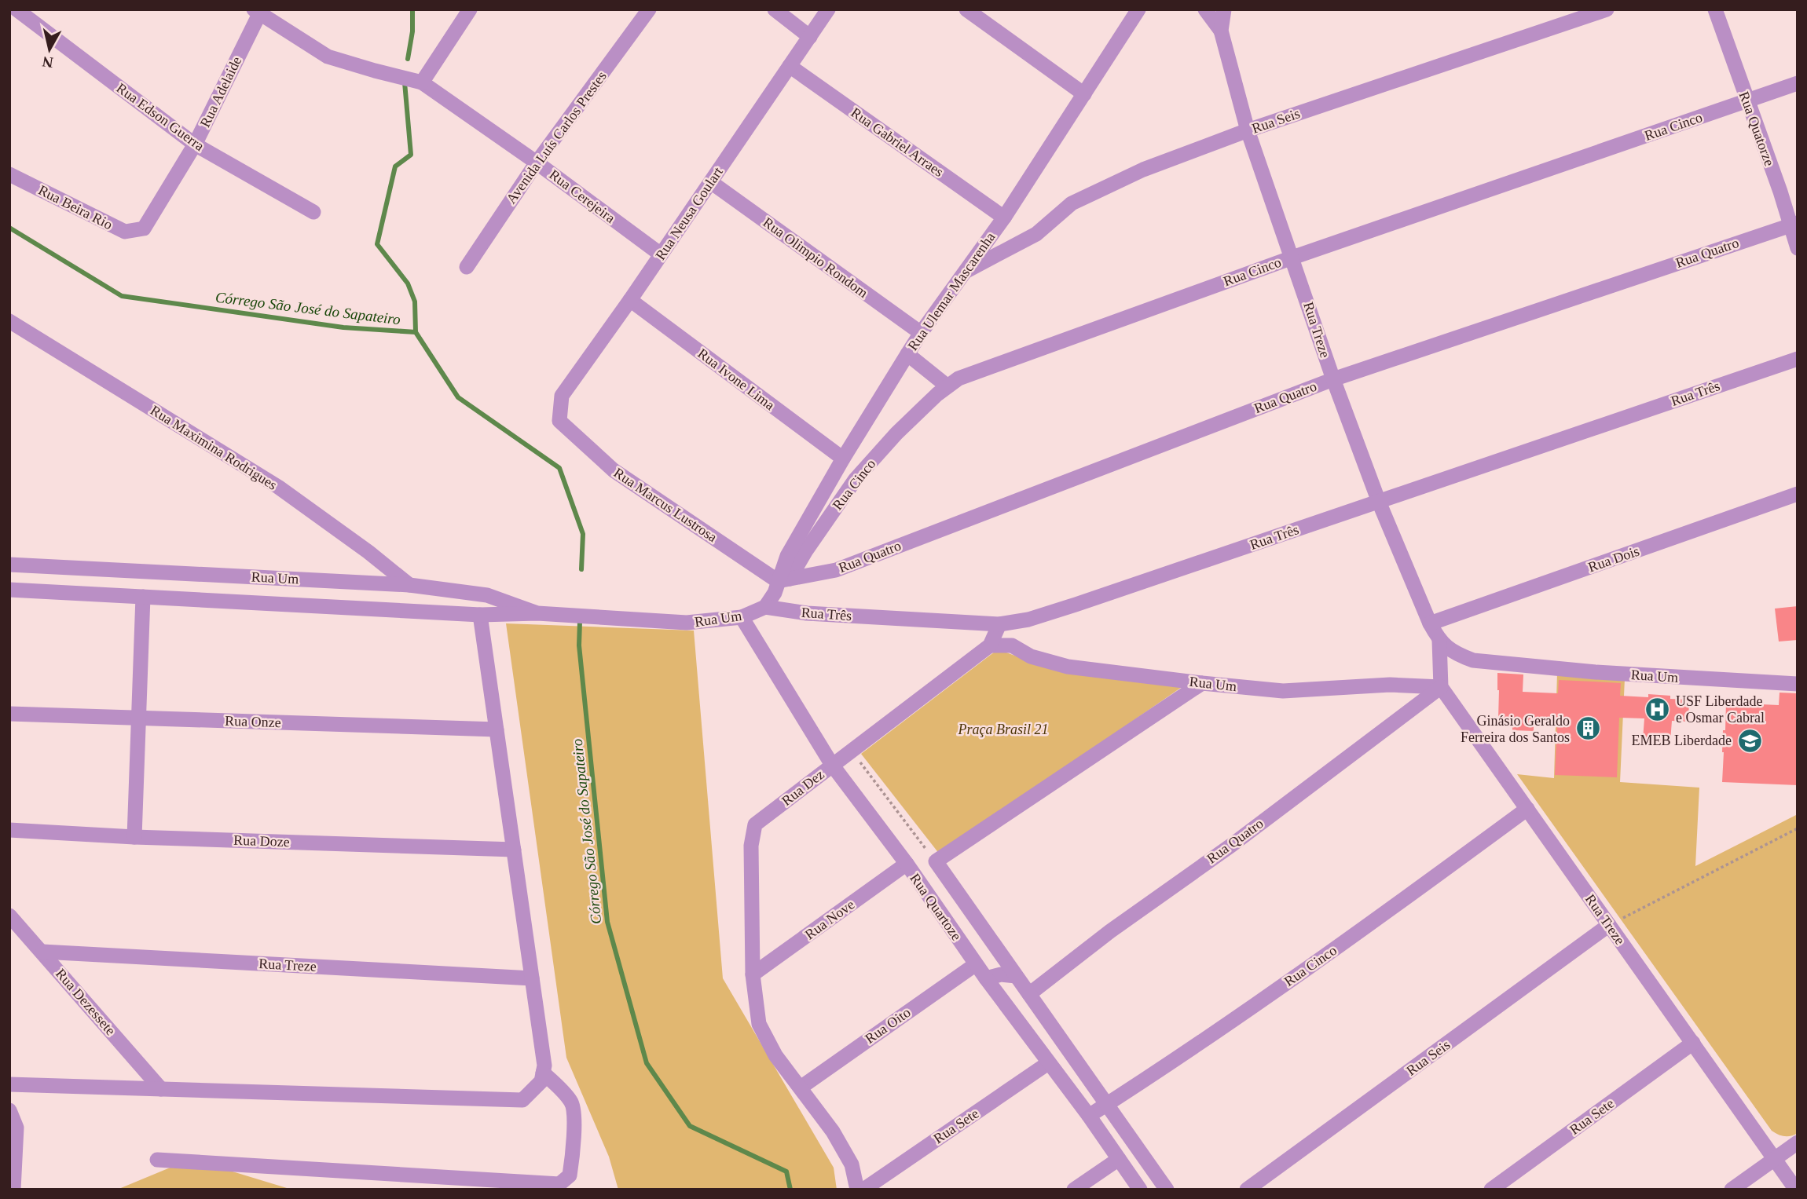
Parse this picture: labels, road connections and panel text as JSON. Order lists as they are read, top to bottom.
{
  "streets": {
    "street": [
      "Rua Adelaide",
      "Rua Edson Guerra",
      "Rua Seis",
      "Rua Cinco",
      "Rua Quatorze",
      "Avenida Luís Carlos Prestes",
      "Rua Gabriel Arraes",
      "Rua Cerejeira",
      "Rua Beira Rio",
      "Rua Neusa Goulart",
      "Rua Quatro",
      "Rua Olimpio Rondom",
      "Rua Ulemar Mascarenha",
      "Rua Treze",
      "Rua Ivone Lima",
      "Rua Três",
      "Rua Maximina Rodrigues",
      "Rua Marcus Lustrosa",
      "Rua Dois",
      "Rua Um",
      "Rua Onze",
      "Rua Dez",
      "Rua Doze",
      "Rua Quartoze",
      "Rua Nove",
      "Rua Dezessete",
      "Rua Oito",
      "Rua Sete"
    ]
  },
  "crossings": [
    ["Rua Adelaide", "Rua Edson Guerra"],
    ["Rua Adelaide", "Rua Beira Rio"],
    ["Rua Seis", "Rua Ulemar Mascarenha"],
    ["Rua Seis", "Rua Treze"],
    ["Rua Cinco", "Rua Quatorze"],
    ["Rua Cinco", "Rua Quatro"],
    ["Rua Cinco", "Rua Ulemar Mascarenha"],
    ["Rua Cinco", "Rua Treze"],
    ["Rua Cinco", "Rua Marcus Lustrosa"],
    ["Rua Cinco", "Rua Quartoze"],
    ["Rua Quatorze", "Rua Quatro"],
    ["Avenida Luís Carlos Prestes", "Rua Cerejeira"],
    ["Rua Gabriel Arraes", "Rua Neusa Goulart"],
    ["Rua Gabriel Arraes", "Rua Ulemar Mascarenha"],
    ["Rua Cerejeira", "Rua Neusa Goulart"],
    ["Rua Neusa Goulart", "Rua Olimpio Rondom"],
    ["Rua Neusa Goulart", "Rua Ivone Lima"],
    ["Rua Neusa Goulart", "Rua Marcus Lustrosa"],
    ["Rua Quatro", "Rua Ulemar Mascarenha"],
    ["Rua Quatro", "Rua Treze"],
    ["Rua Quatro", "Rua Marcus Lustrosa"],
    ["Rua Quatro", "Rua Um"],
    ["Rua Quatro", "Rua Quartoze"],
    ["Rua Olimpio Rondom", "Rua Ulemar Mascarenha"],
    ["Rua Ulemar Mascarenha", "Rua Ivone Lima"],
    ["Rua Ulemar Mascarenha", "Rua Marcus Lustrosa"],
    ["Rua Treze", "Rua Três"],
    ["Rua Treze", "Rua Dois"],
    ["Rua Treze", "Rua Um"],
    ["Rua Treze", "Rua Dezessete"],
    ["Rua Treze", "Rua Sete"],
    ["Rua Três", "Rua Um"],
    ["Rua Maximina Rodrigues", "Rua Um"],
    ["Rua Dois", "Rua Um"],
    ["Rua Um", "Rua Dez"],
    ["Rua Um", "Rua Quartoze"],
    ["Rua Dez", "Rua Quartoze"],
    ["Rua Dez", "Rua Nove"],
    ["Rua Quartoze", "Rua Nove"],
    ["Rua Quartoze", "Rua Oito"],
    ["Rua Quartoze", "Rua Sete"]
  ],
  "water": ["Córrego São José do Sapateiro"],
  "parks": ["Praça Brasil 21"],
  "places": {
    "hospital": ["USF Liberdade e Osmar Cabral"],
    "building": ["Ginásio Geraldo Ferreira dos Santos"],
    "school or university": ["EMEB Liberdade"]
  },
  "north": "bottom"
}
